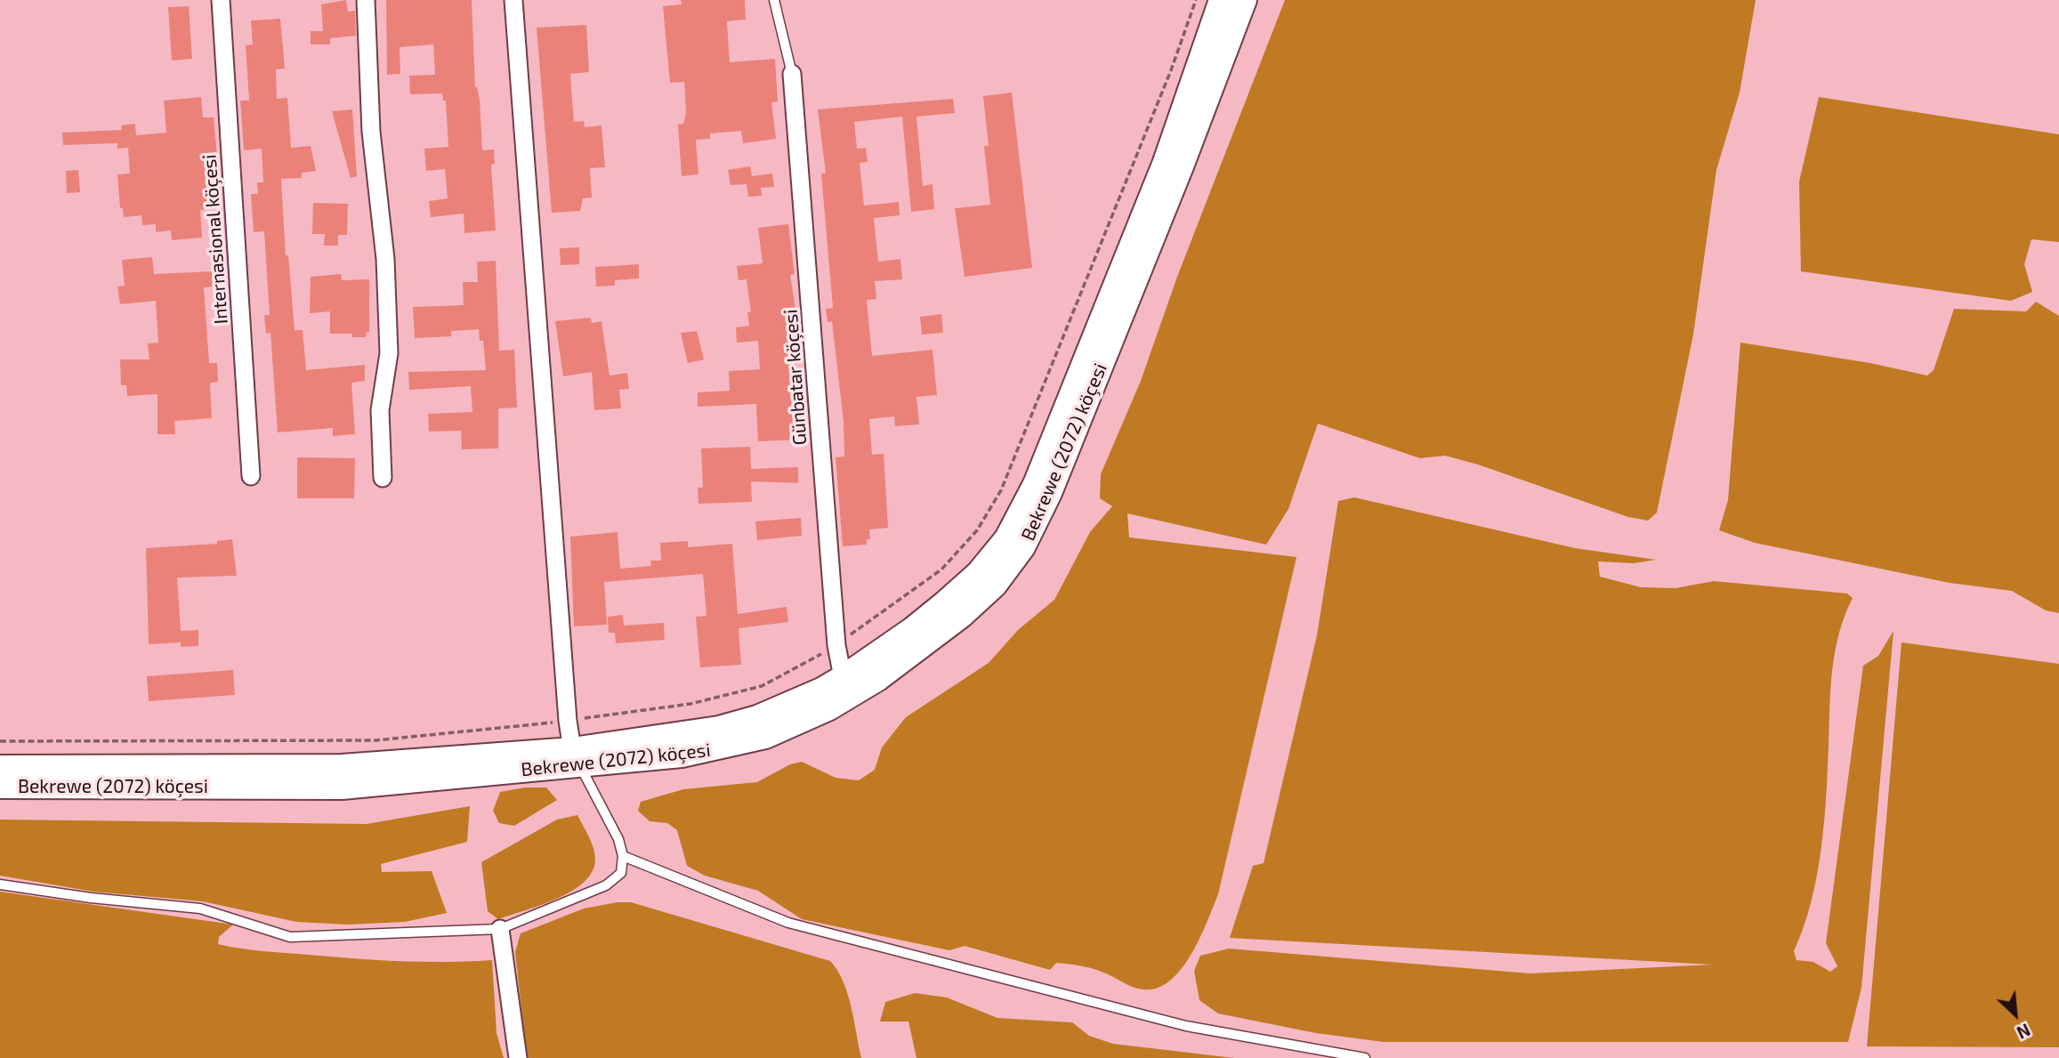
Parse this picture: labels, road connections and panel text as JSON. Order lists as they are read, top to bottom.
{
  "streets": {
    "main road": ["Bekrewe (2072) köçesi"],
    "street": ["Internasional köçesi", "Günbatar köçesi"]
  },
  "crossings": [
    ["Günbatar köçesi", "Bekrewe (2072) köçesi"]
  ],
  "north": "bottom right"
}
